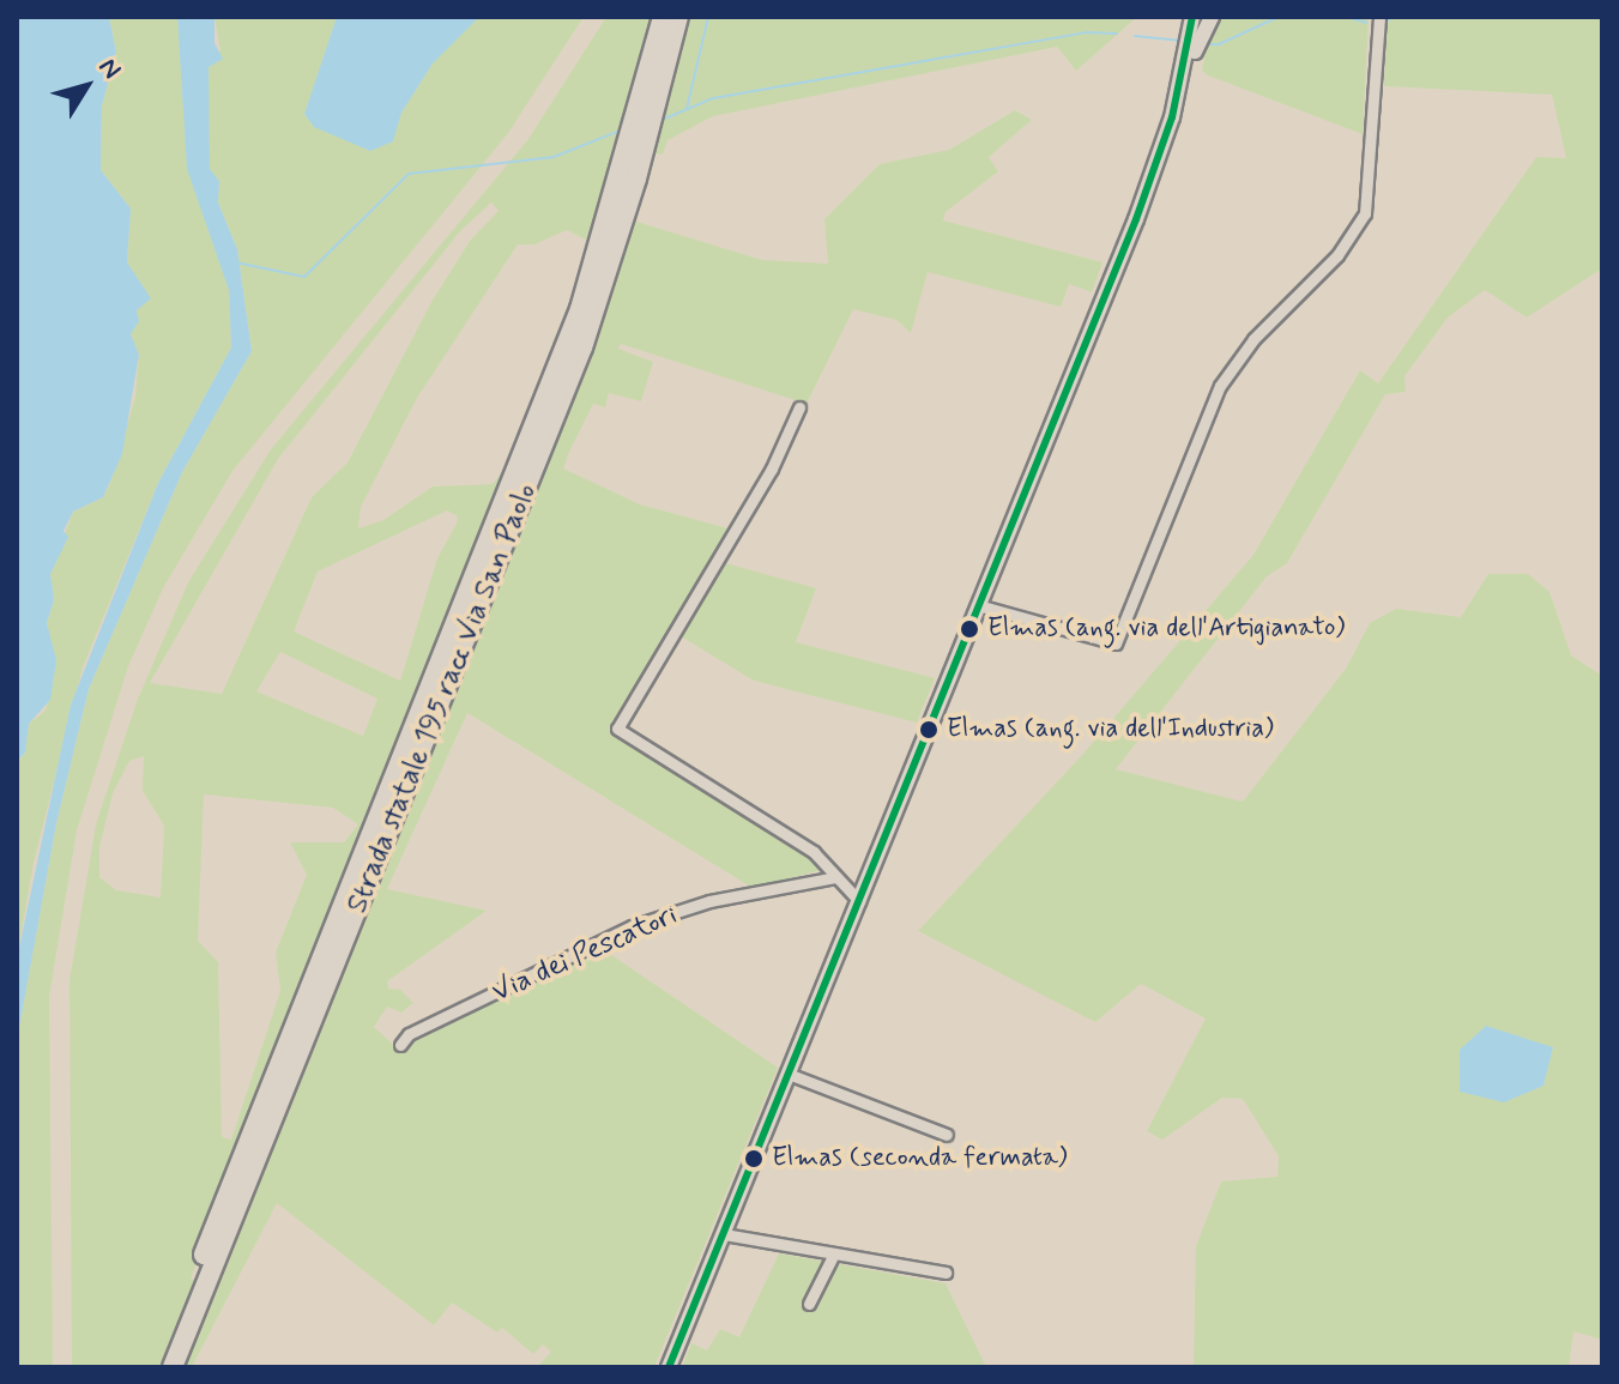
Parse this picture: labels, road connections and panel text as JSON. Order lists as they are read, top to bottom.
{
  "streets": {
    "highway": ["Strada statale 195 racc Via San Paolo"],
    "street": ["Via dei Pescatori"]
  },
  "places": ["Elmas (ang. via dell'Artigianato)", "Elmas (ang. via dell'Industria)", "Elmas (seconda fermata)"],
  "north": "top right"
}
